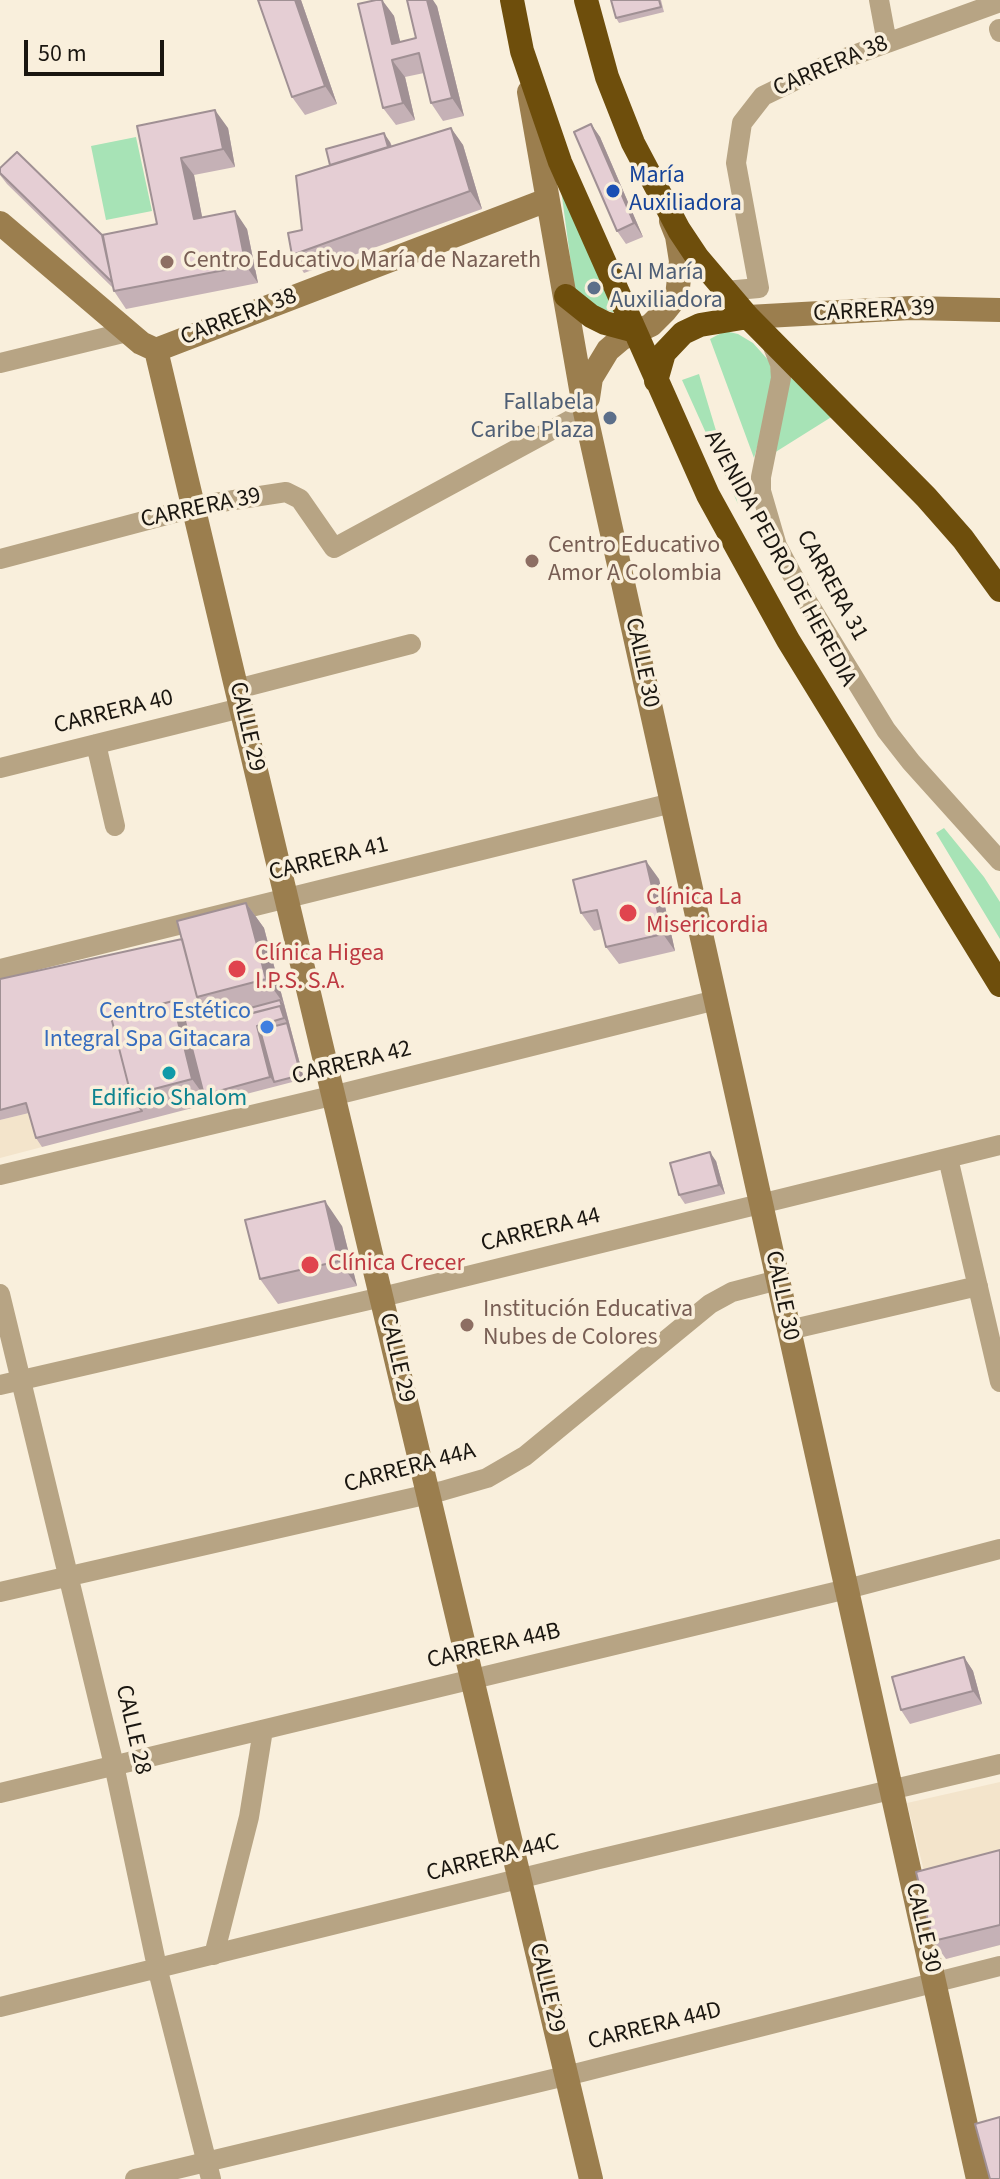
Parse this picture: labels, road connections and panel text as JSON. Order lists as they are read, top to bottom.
{
  "streets": {
    "highway": ["AVENIDA PEDRO DE HEREDIA"],
    "street": [
      "CARRERA 38",
      "CARRERA 39",
      "CARRERA 31",
      "CALLE 30",
      "CARRERA 40",
      "CALLE 29",
      "CARRERA 41",
      "CARRERA 42",
      "CARRERA 44",
      "CARRERA 44A",
      "CARRERA 44B",
      "CALLE 28",
      "CARRERA 44C",
      "CARRERA 44D"
    ]
  },
  "crossings": [
    ["CARRERA 38", "CALLE 30"],
    ["CARRERA 38", "CALLE 29"],
    ["CARRERA 39", "CALLE 30"],
    ["CARRERA 39", "CALLE 29"],
    ["AVENIDA PEDRO DE HEREDIA", "CALLE 30"],
    ["CALLE 30", "CARRERA 41"],
    ["CALLE 30", "CARRERA 42"],
    ["CALLE 30", "CARRERA 44"],
    ["CALLE 30", "CARRERA 44A"],
    ["CALLE 30", "CARRERA 44B"],
    ["CALLE 30", "CARRERA 44C"],
    ["CALLE 30", "CARRERA 44D"],
    ["CARRERA 40", "CALLE 29"],
    ["CALLE 29", "CARRERA 41"],
    ["CALLE 29", "CARRERA 42"],
    ["CALLE 29", "CARRERA 44"],
    ["CALLE 29", "CARRERA 44A"],
    ["CALLE 29", "CARRERA 44B"],
    ["CALLE 29", "CARRERA 44C"],
    ["CALLE 29", "CARRERA 44D"],
    ["CARRERA 44", "CALLE 28"],
    ["CARRERA 44A", "CALLE 28"],
    ["CARRERA 44B", "CALLE 28"],
    ["CALLE 28", "CARRERA 44C"],
    ["CALLE 28", "CARRERA 44D"]
  ],
  "places": [
    "María Auxiliadora",
    "Centro Educativo María de Nazareth",
    "CAI María Auxiliadora",
    "Fallabela Caribe Plaza",
    "Centro Educativo Amor A Colombia",
    "Clínica La Misericordia",
    "Clínica Higea I.P.S. S.A.",
    "Centro Estético Integral Spa Gitacara",
    "Edificio Shalom",
    "Clínica Crecer",
    "Institución Educativa Nubes de Colores"
  ],
  "scale_bar": "50 m"
}
